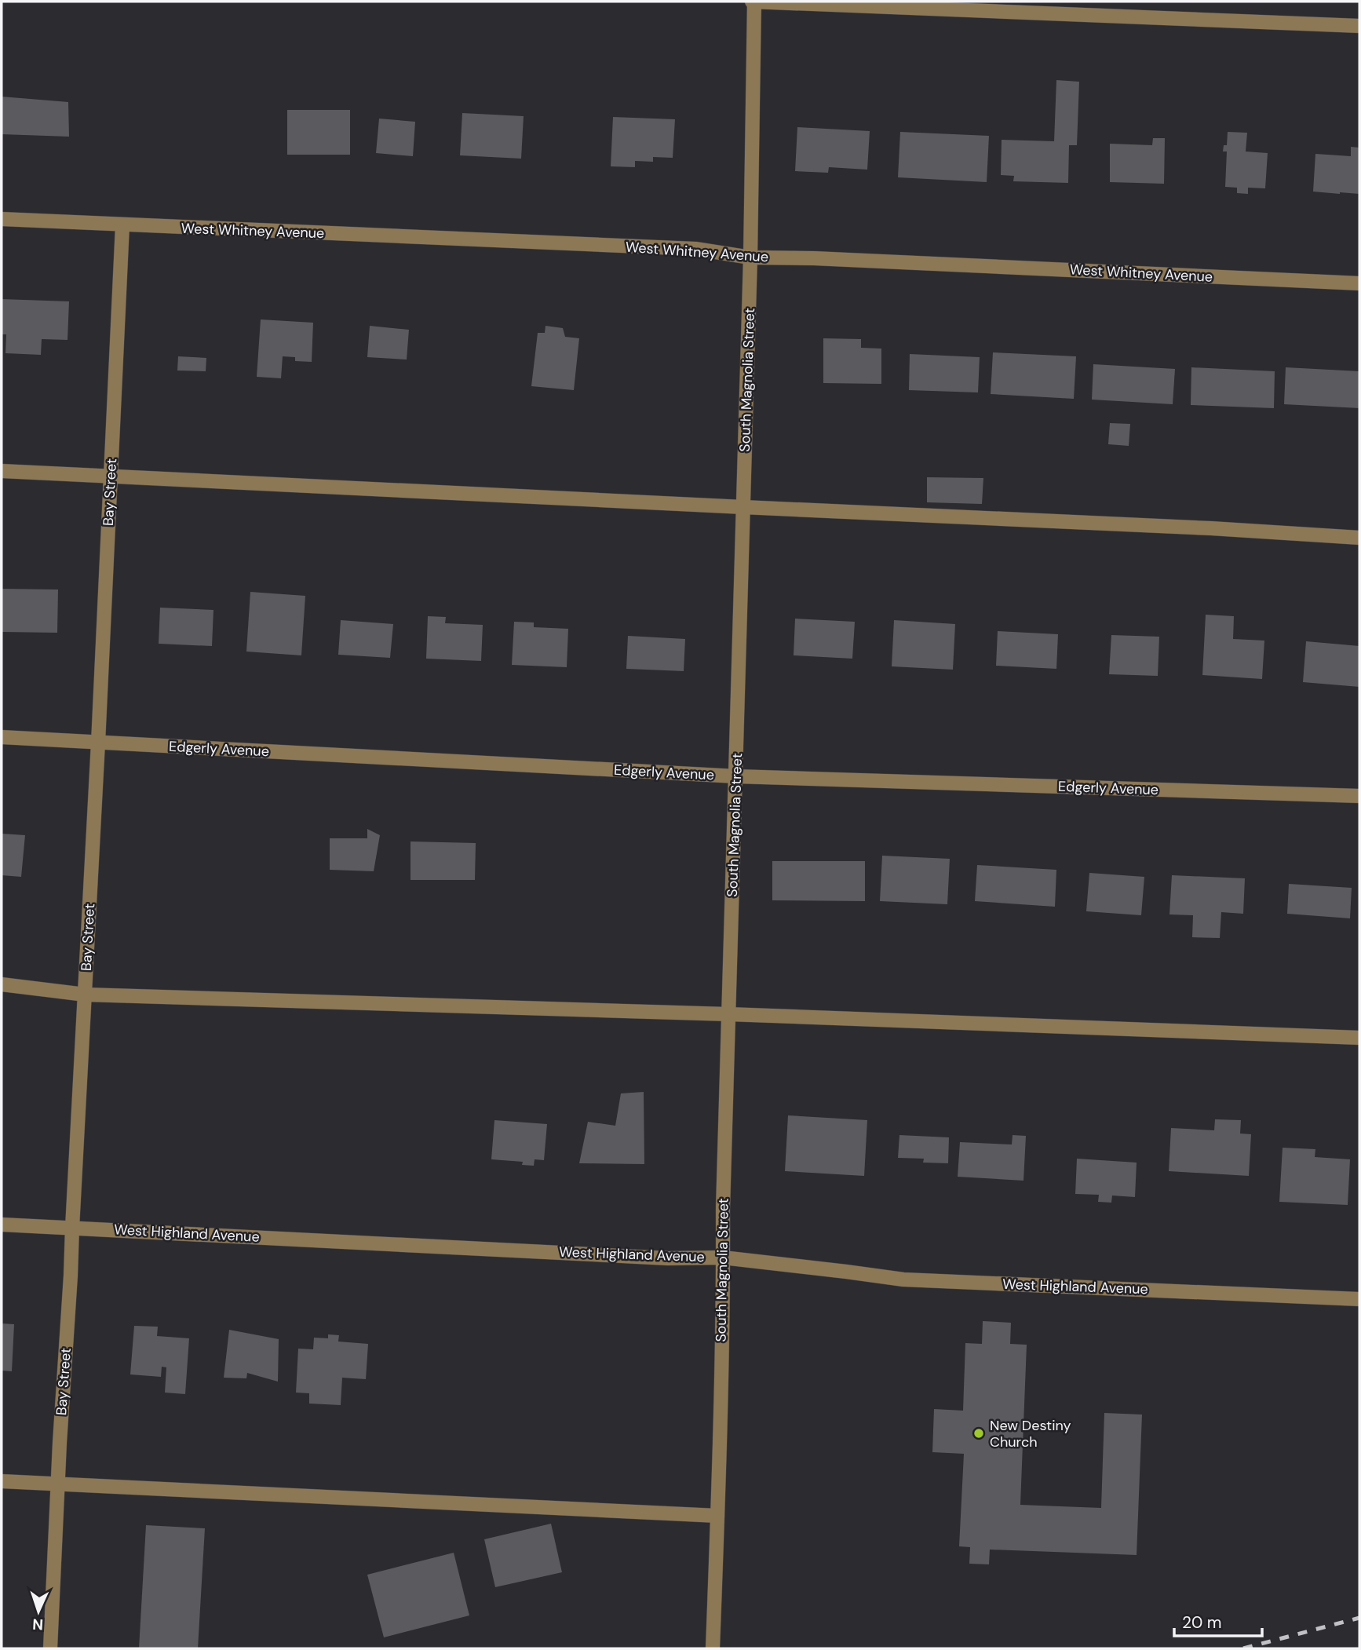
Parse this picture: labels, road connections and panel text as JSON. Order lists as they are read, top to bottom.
{
  "streets": {
    "street": [
      "West Whitney Avenue",
      "South Magnolia Street",
      "Bay Street",
      "Edgerly Avenue",
      "West Highland Avenue"
    ]
  },
  "crossings": [
    ["West Whitney Avenue", "South Magnolia Street"],
    ["West Whitney Avenue", "Bay Street"],
    ["South Magnolia Street", "Edgerly Avenue"],
    ["South Magnolia Street", "West Highland Avenue"],
    ["Bay Street", "Edgerly Avenue"],
    ["Bay Street", "West Highland Avenue"]
  ],
  "places": ["New Destiny Church"],
  "scale_bar": "20 m",
  "north": "bottom"
}
